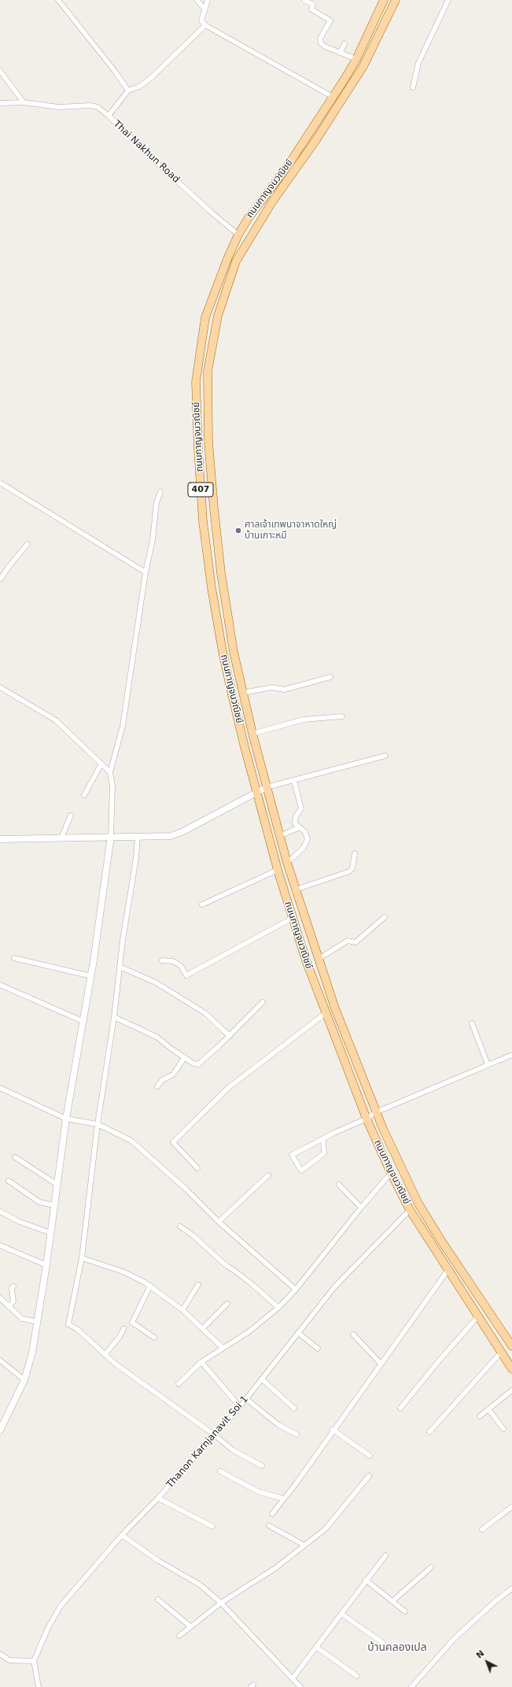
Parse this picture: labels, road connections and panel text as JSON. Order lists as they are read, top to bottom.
{
  "streets": {
    "main road": ["ถนนกาญจนวณิชย์", "407"],
    "street": ["Thai Nakhun Road", "Thanon Karnjanavit Soi 1"]
  },
  "crossings": [
    ["Thai Nakhun Road", "ถนนกาญจนวณิชย์"],
    ["ถนนกาญจนวณิชย์", "Thanon Karnjanavit Soi 1"]
  ],
  "districts": ["บ้านคลองเปล"],
  "places": ["ศาลเจ้าเทพนาจาหาดใหญ่ บ้านเกาะหมี"],
  "north": "top left"
}
